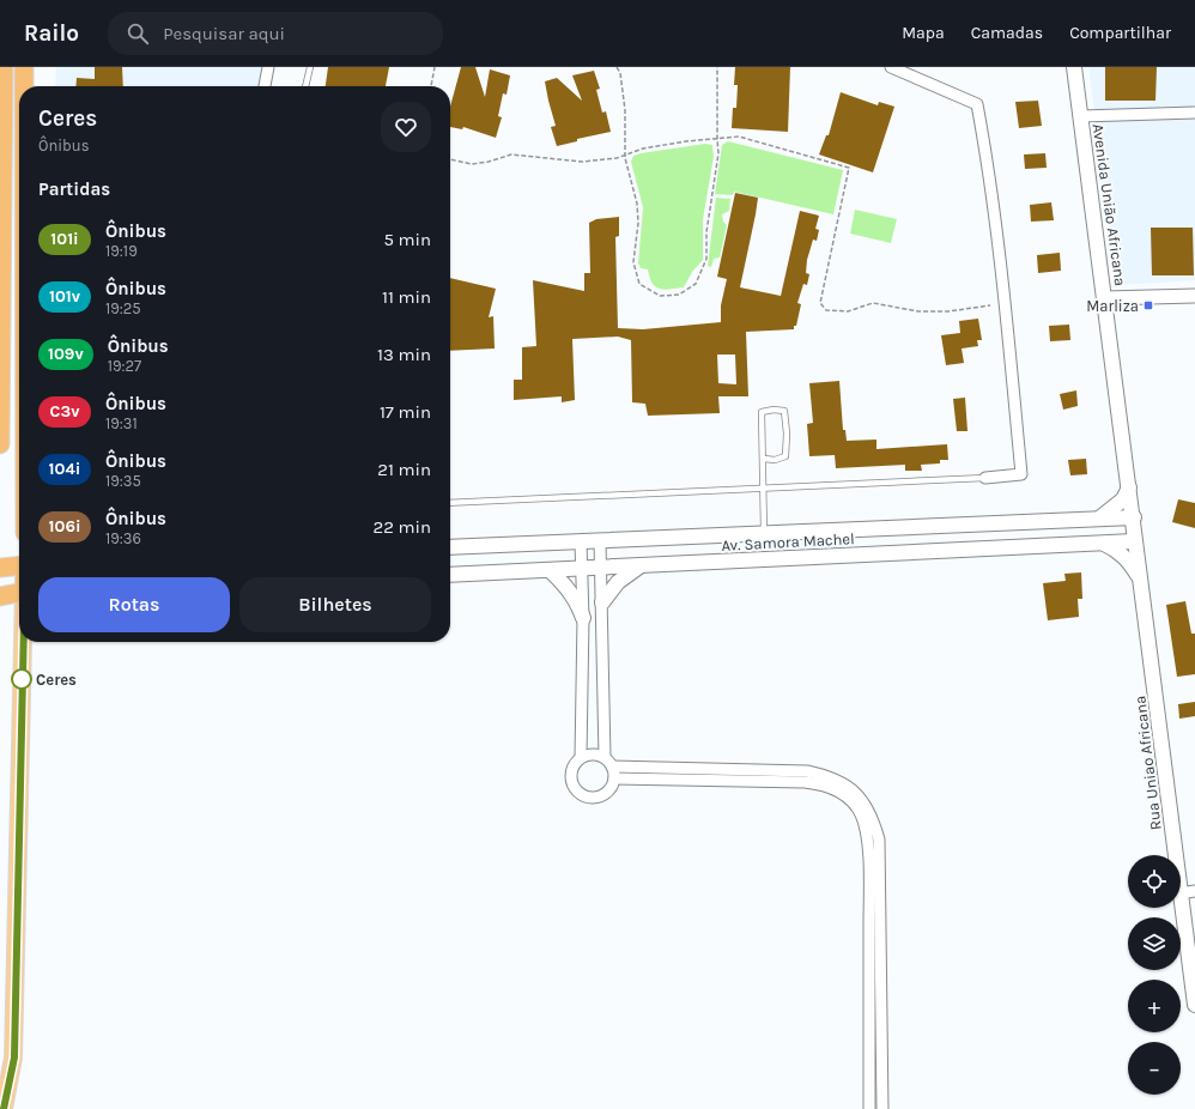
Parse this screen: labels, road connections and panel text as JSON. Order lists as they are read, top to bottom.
{
  "streets": {
    "main road": ["Avenida União Africana", "Av. Samora Machel", "Rua Uniao Africana"]
  },
  "crossings": [
    ["Avenida União Africana", "Av. Samora Machel"],
    ["Avenida União Africana", "Rua Uniao Africana"],
    ["Av. Samora Machel", "Rua Uniao Africana"]
  ],
  "places": {
    "transit": ["Marliza"],
    "other": ["Ceres"]
  },
  "lines": ["bus line 101i"],
  "page": {
    "header": "Railo",
    "search": "Pesquisar aqui",
    "nav": ["Mapa", "Camadas", "Compartilhar"],
    "heading": [
      ["Ceres", "Ônibus"],
      "Partidas"
    ],
    "list": [
      {
        "mark": "101i",
        "name": "Ônibus",
        "note": "19:19",
        "value": "5 min"
      },
      {
        "mark": "101v",
        "name": "Ônibus",
        "note": "19:25",
        "value": "11 min"
      },
      {
        "mark": "109v",
        "name": "Ônibus",
        "note": "19:27",
        "value": "13 min"
      },
      {
        "mark": "C3v",
        "name": "Ônibus",
        "note": "19:31",
        "value": "17 min"
      },
      {
        "mark": "104i",
        "name": "Ônibus",
        "note": "19:35",
        "value": "21 min"
      },
      {
        "mark": "106i",
        "name": "Ônibus",
        "note": "19:36",
        "value": "22 min"
      }
    ],
    "buttons": ["Rotas", "Bilhetes"],
    "map_buttons": ["+", "−"]
  }
}
